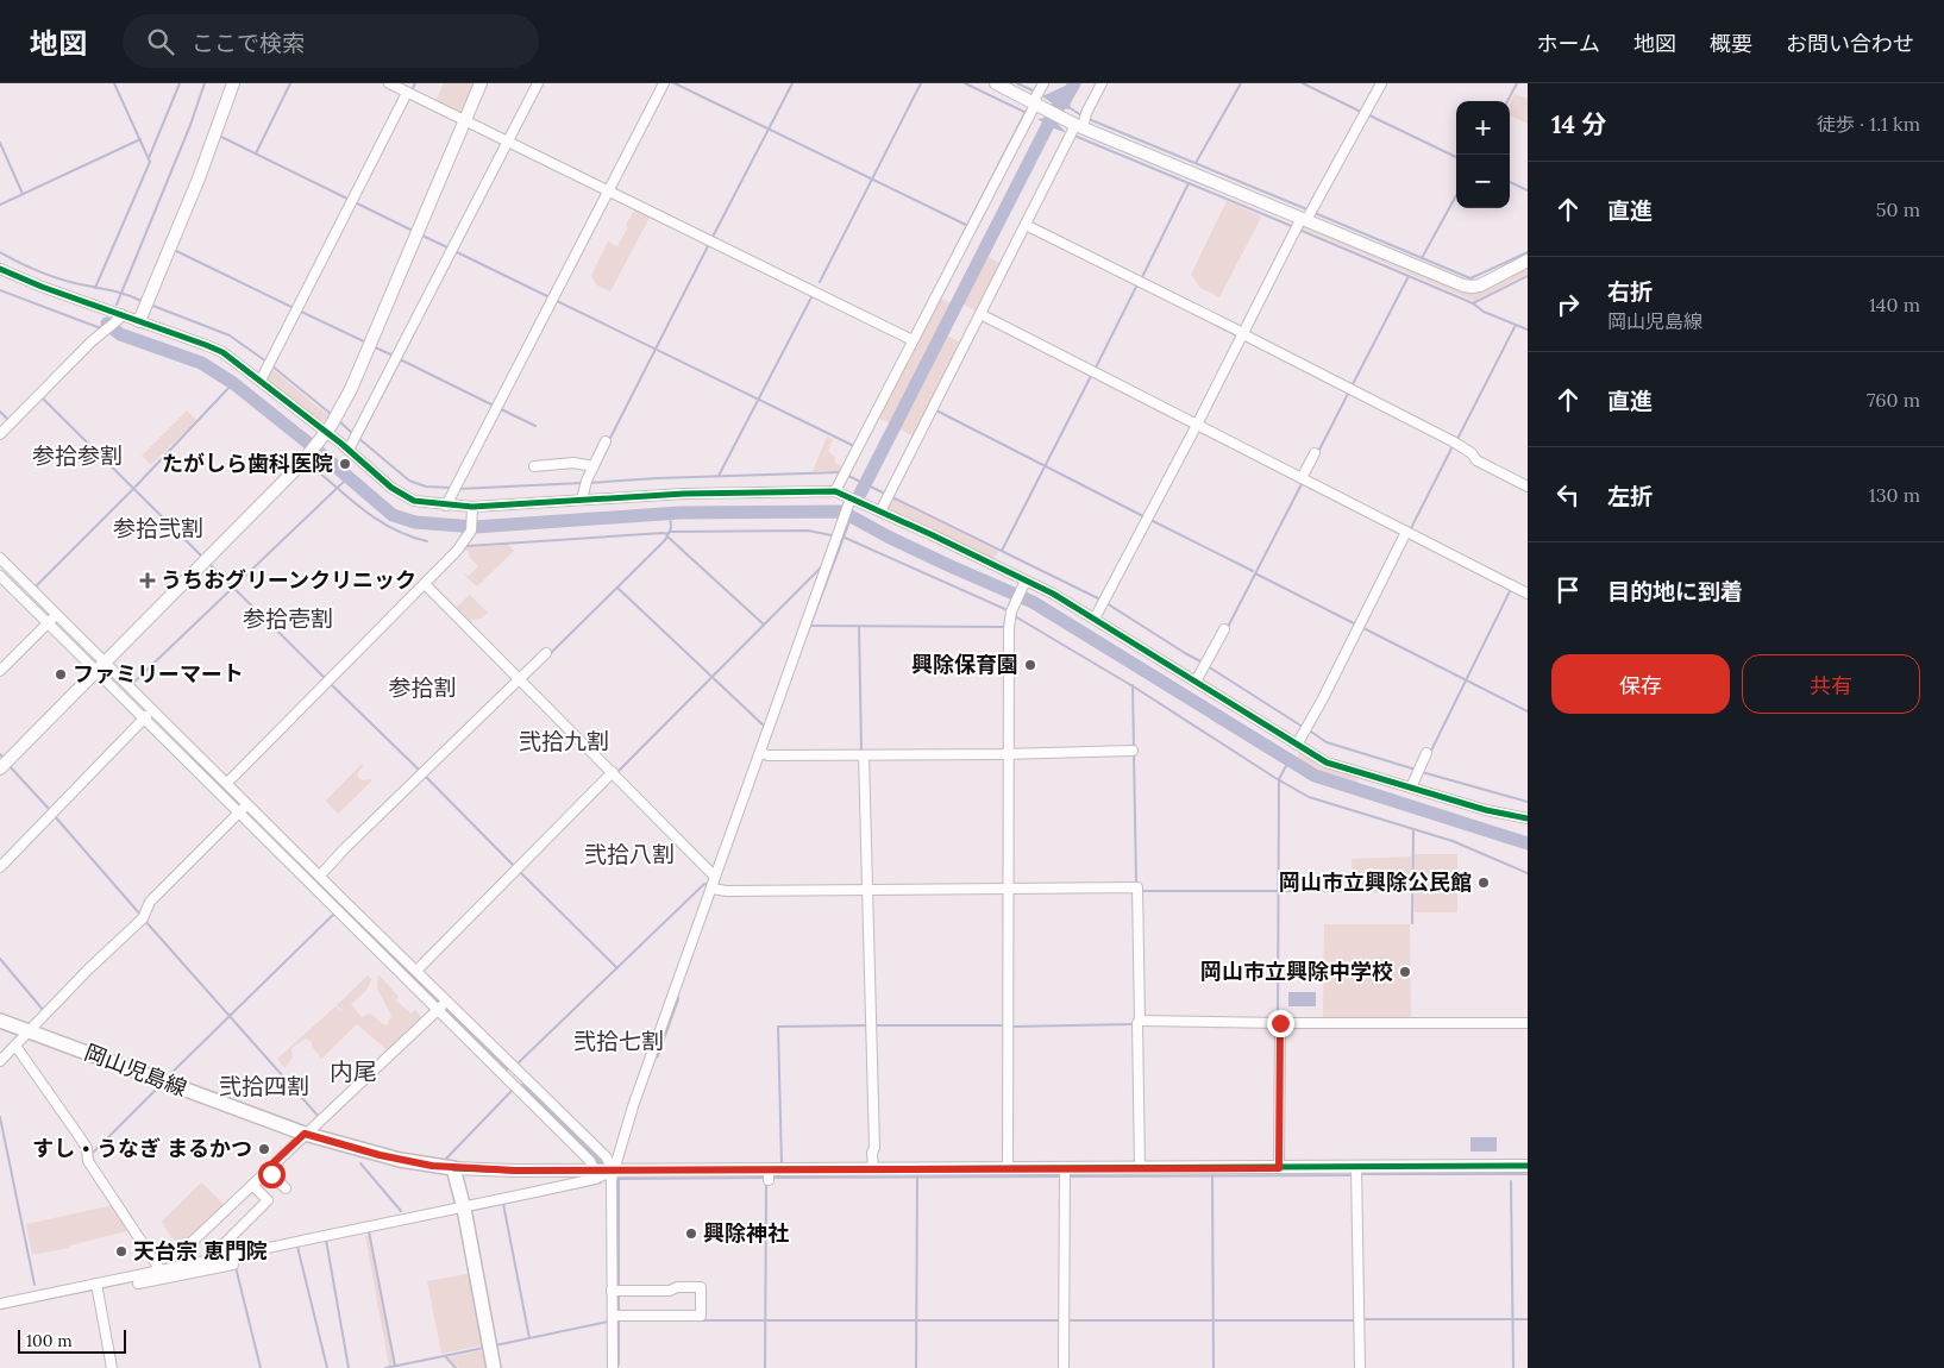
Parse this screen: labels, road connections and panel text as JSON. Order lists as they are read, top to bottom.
{
  "streets": {
    "main road": ["岡山児島線"]
  },
  "districts": [
    "参拾参割",
    "参拾弐割",
    "参拾壱割",
    "参拾割",
    "弐拾九割",
    "弐拾八割",
    "弐拾七割",
    "内尾",
    "弐拾四割"
  ],
  "places": {
    "other": [
      "たがしら歯科医院",
      "興除保育園",
      "ファミリーマート",
      "岡山市立興除公民館",
      "岡山市立興除中学校",
      "すし・うなぎ まるかつ",
      "興除神社",
      "天台宗 恵門院"
    ],
    "health": ["うちおグリーンクリニック"]
  },
  "scale_bar": "100 m",
  "page": {
    "header": "地図",
    "search": "ここで検索",
    "nav": [
      "ホーム",
      "地図",
      "概要",
      "お問い合わせ"
    ],
    "heading": ["14 分", "徒歩 · 1.1 km"],
    "map_buttons": ["+", "−"],
    "list": [
      ["直進", "50 m"],
      ["右折", "岡山児島線", "140 m"],
      ["直進", "760 m"],
      ["左折", "130 m"],
      "目的地に到着"
    ],
    "buttons": ["保存", "共有"],
    "scale": "100 m"
  }
}
